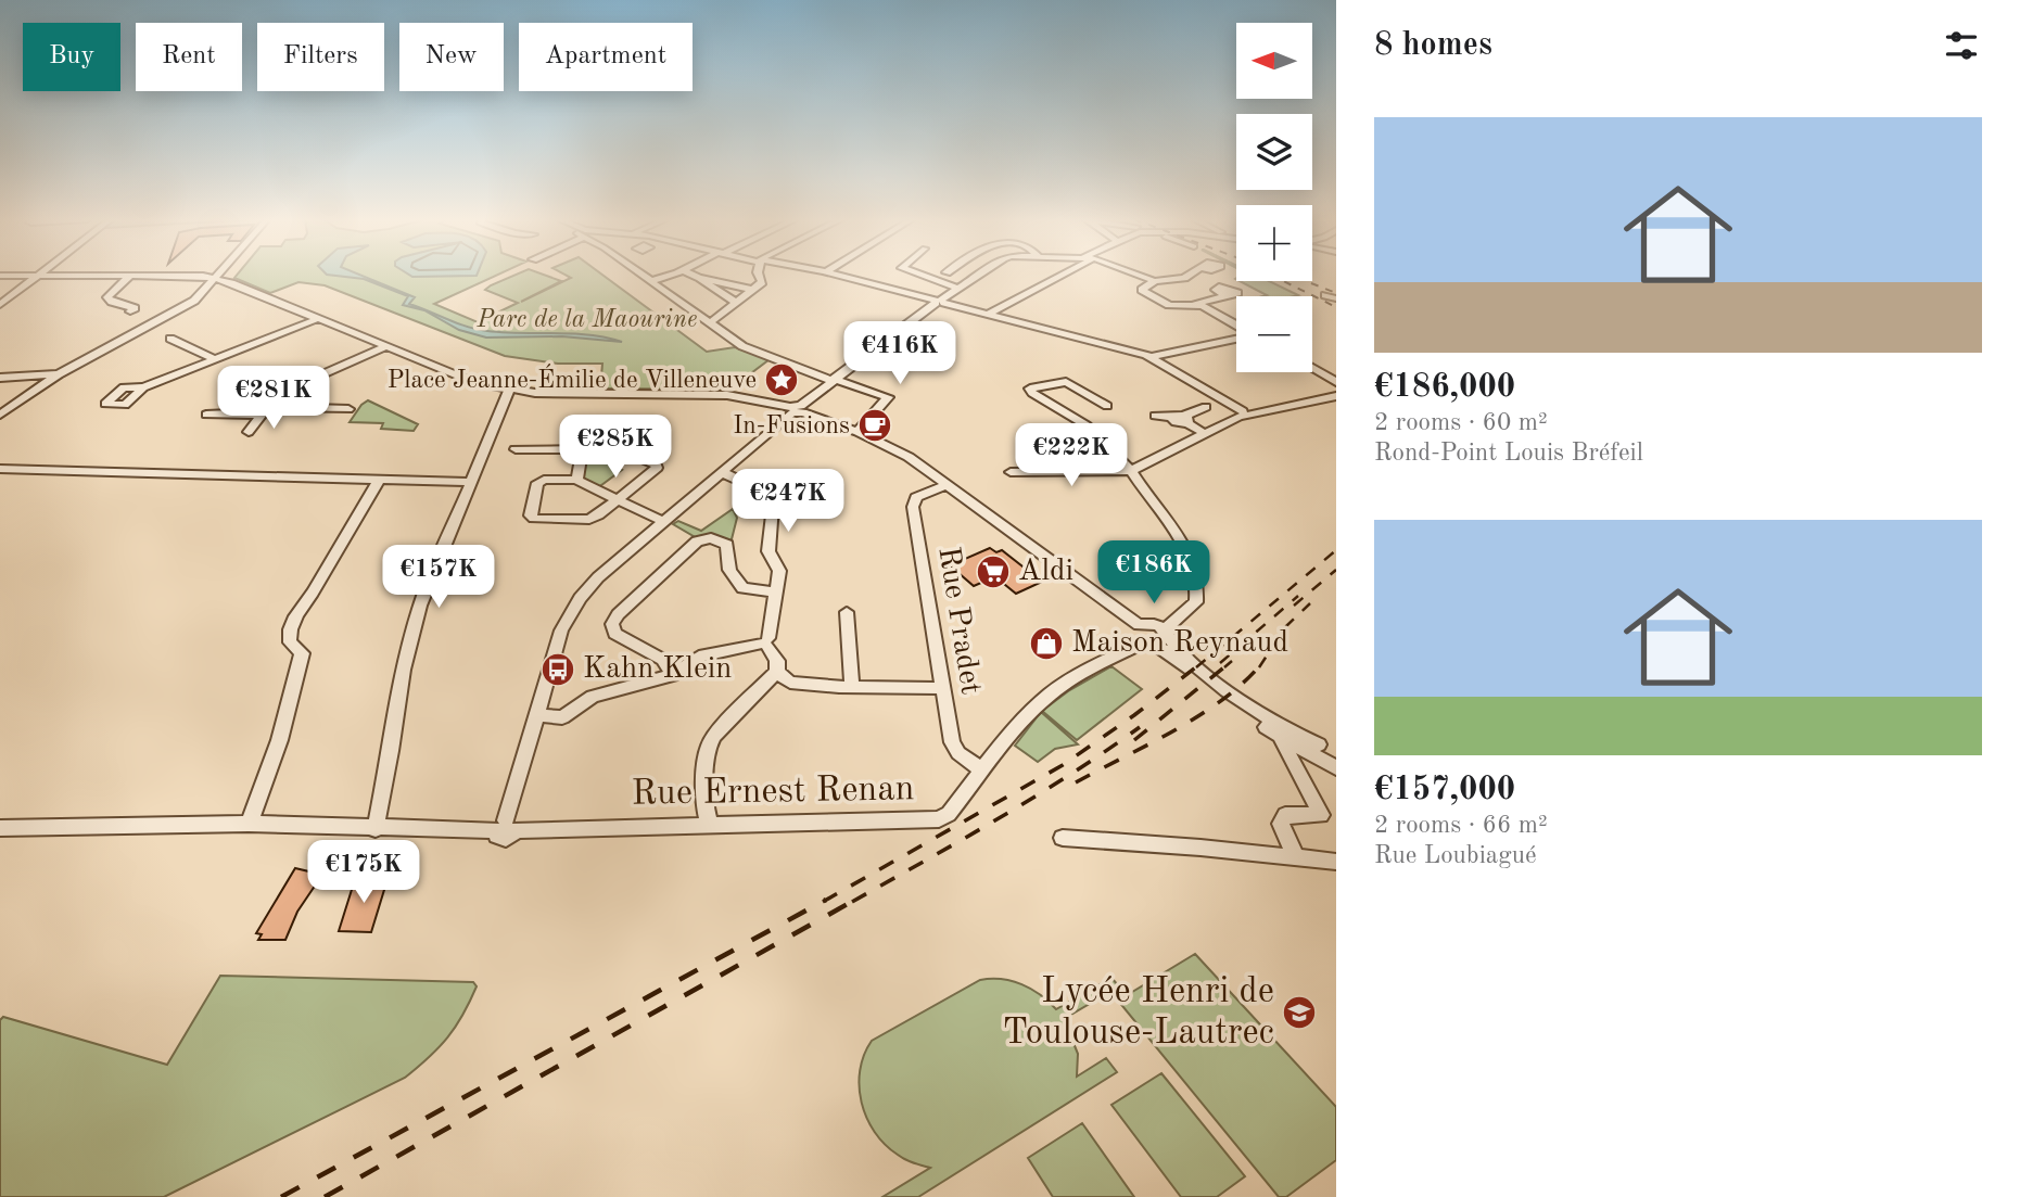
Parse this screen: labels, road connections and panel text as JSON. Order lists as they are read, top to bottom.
{
  "streets": {
    "street": ["Rue Pradet", "Rue Ernest Renan"]
  },
  "crossings": [
    ["Rue Pradet", "Rue Ernest Renan"]
  ],
  "parks": ["Parc de la Maourine"],
  "places": {
    "place": ["Place Jeanne-Émilie de Villeneuve"],
    "cafe": ["In-Fusions"],
    "supermarket": ["Aldi"],
    "shop": ["Maison Reynaud"],
    "bus stop": ["Kahn Klein"],
    "school or university": ["Lycée Henri de Toulouse-Lautrec"]
  },
  "north": "left",
  "page": {
    "heading": "8 homes",
    "map_buttons": ["+", "−"],
    "chip": [
      "Buy",
      "Rent",
      "Filters",
      "New",
      "Apartment"
    ],
    "list": [
      {
        "name": "€186,000",
        "note": "2 rooms · 60 m² · Rond-Point Louis Bréfeil"
      },
      {
        "name": "€157,000",
        "note": "2 rooms · 66 m² · Rue Loubiagué"
      }
    ],
    "price": [
      "€416K",
      "€281K",
      "€285K",
      "€222K",
      "€247K",
      "€186K",
      "€157K",
      "€175K"
    ]
  }
}
